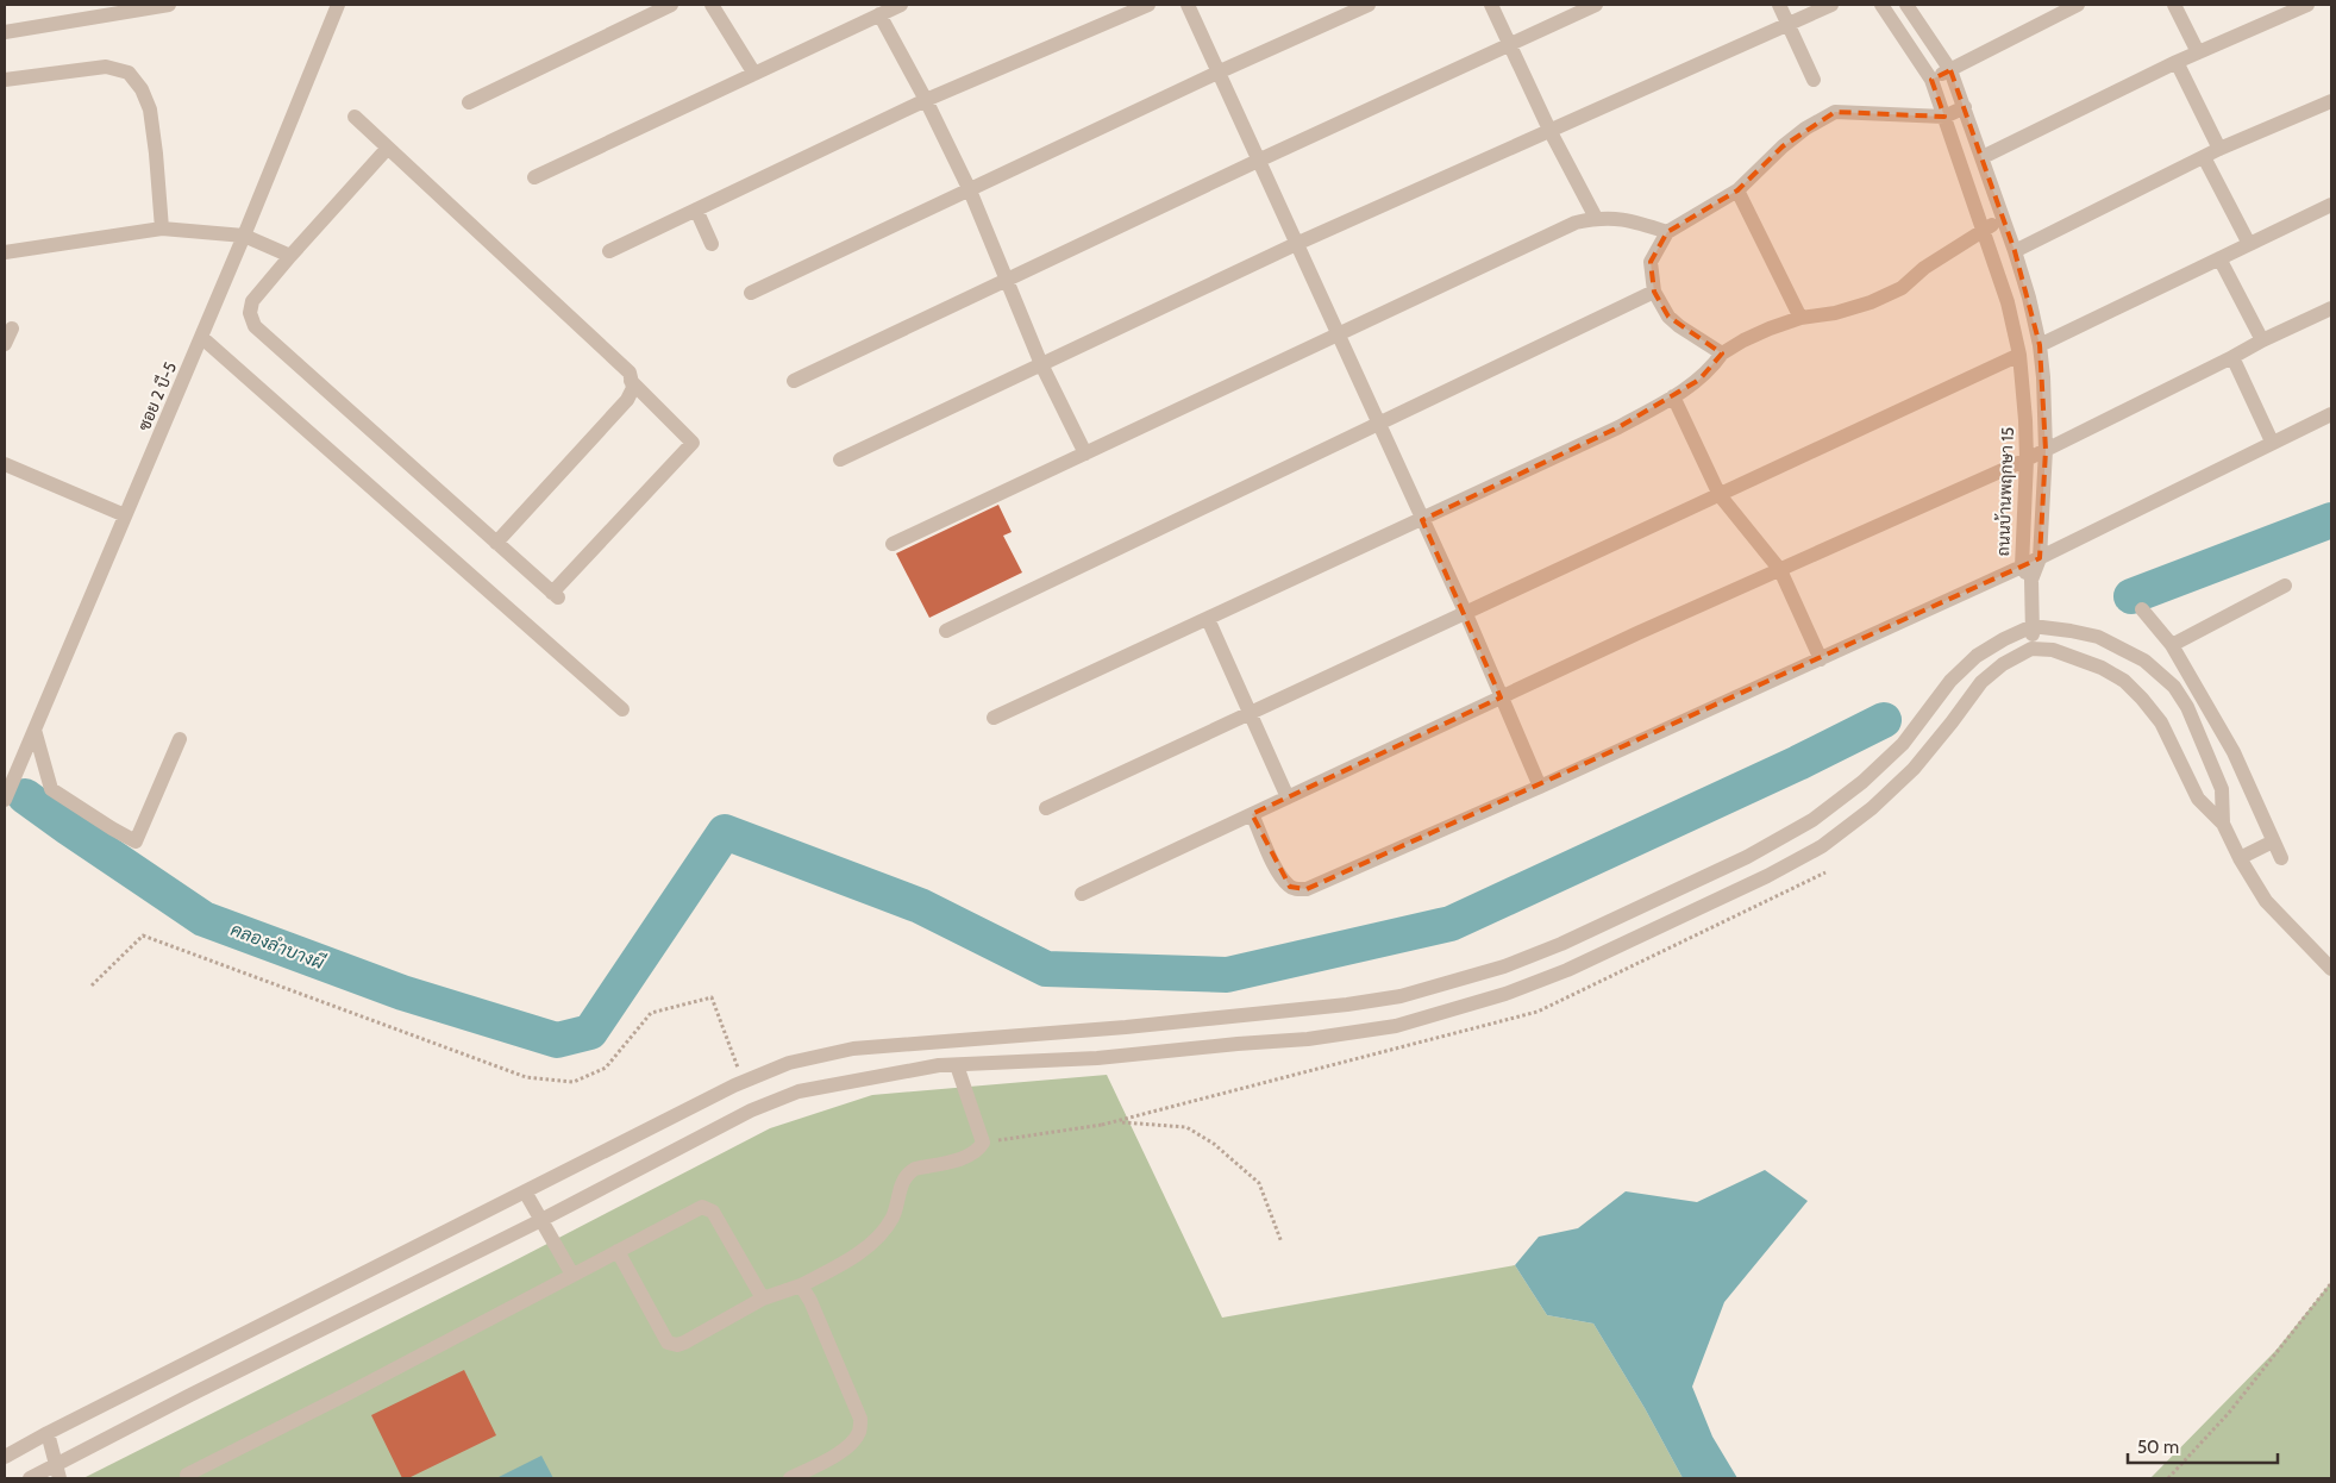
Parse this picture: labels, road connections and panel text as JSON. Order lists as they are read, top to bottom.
{
  "streets": {
    "street": ["ซอย 2 บี-5", "ถนนบ้านพฤกษา 15"]
  },
  "water": ["คลองลำบางผี"],
  "scale_bar": "50 m"
}
